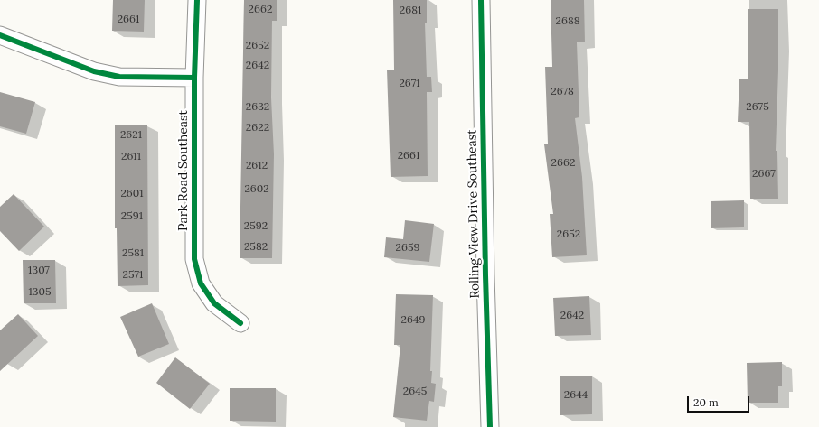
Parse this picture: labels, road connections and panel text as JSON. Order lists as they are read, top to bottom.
{
  "streets": {
    "street": ["Park Road Southeast", "Rolling View Drive Southeast"]
  },
  "house_numbers": [
    "2662",
    "2681",
    "2661",
    "2688",
    "2652",
    "2642",
    "2671",
    "2678",
    "2632",
    "2675",
    "2622",
    "2621",
    "2661",
    "2611",
    "2662",
    "2612",
    "2667",
    "2602",
    "2601",
    "2591",
    "2592",
    "2652",
    "2582",
    "2659",
    "2581",
    "1307",
    "2571",
    "1305",
    "2642",
    "2649",
    "2645",
    "2644"
  ],
  "scale_bar": "20 m"
}
